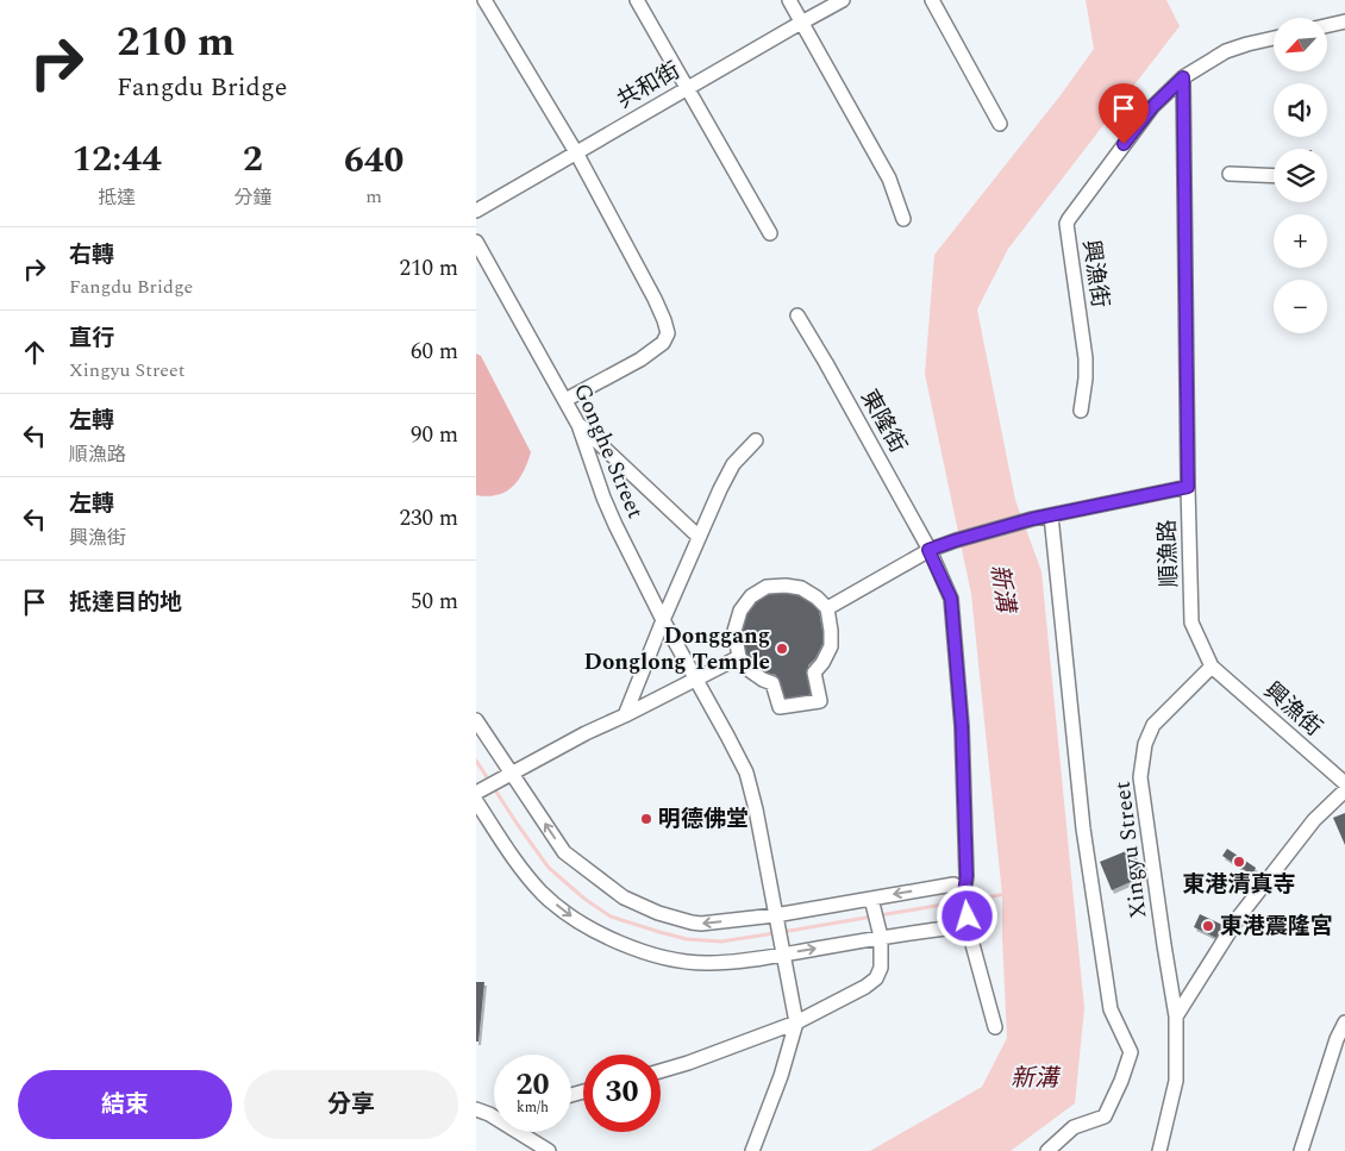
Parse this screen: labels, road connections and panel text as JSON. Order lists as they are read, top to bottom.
{
  "streets": {
    "street": [
      "共和街",
      "興漁街",
      "東隆街",
      "Gonghe Street",
      "順漁路",
      "Xingyu Street"
    ]
  },
  "crossings": [
    ["興漁街", "順漁路"],
    ["興漁街", "Xingyu Street"],
    ["順漁路", "Xingyu Street"]
  ],
  "water": ["新溝"],
  "places": [
    "Donggang Donglong Temple",
    "明德佛堂",
    "東港清真寺",
    "東港震隆宮"
  ],
  "north": "bottom left",
  "page": {
    "turn": ["210 m", "Fangdu Bridge"],
    "map_buttons": ["+", "−"],
    "eta": [
      "12:44",
      "抵達",
      "2",
      "分鐘",
      "640",
      "m"
    ],
    "list": [
      {
        "name": "右轉",
        "note": "Fangdu Bridge",
        "value": "210 m"
      },
      {
        "name": "直行",
        "note": "Xingyu Street",
        "value": "60 m"
      },
      {
        "name": "左轉",
        "note": "順漁路",
        "value": "90 m"
      },
      {
        "name": "左轉",
        "note": "興漁街",
        "value": "230 m"
      },
      {
        "name": "抵達目的地",
        "value": "50 m"
      }
    ],
    "speed": "20 km/h",
    "limit": "30",
    "buttons": ["結束", "分享"]
  }
}
